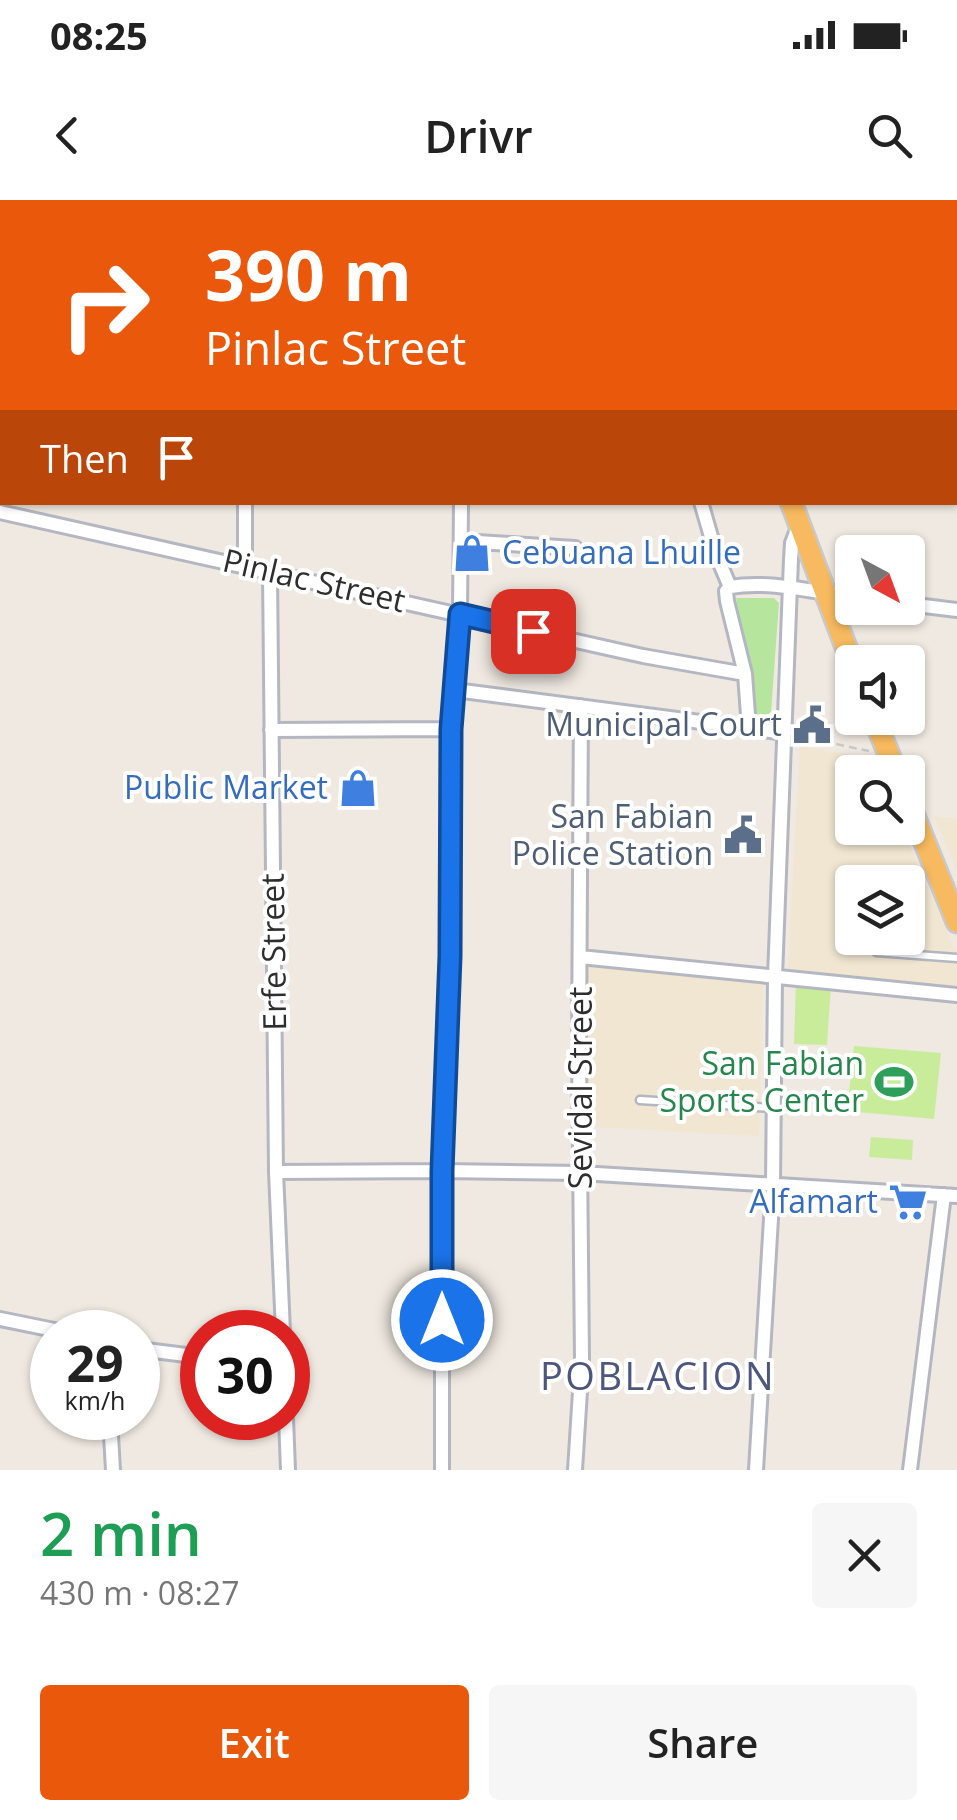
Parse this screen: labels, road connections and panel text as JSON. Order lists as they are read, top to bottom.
{
  "streets": {
    "street": ["Pinlac Street", "Erfe Street", "Sevidal Street"]
  },
  "crossings": [
    ["Pinlac Street", "Erfe Street"]
  ],
  "districts": ["POBLACION"],
  "places": {
    "shop": ["Cebuana Lhuille", "Public Market"],
    "public building": ["Municipal Court", "San Fabian Police Station"],
    "sports": ["San Fabian Sports Center"],
    "supermarket": ["Alfamart"]
  },
  "north": "bottom right",
  "page": {
    "status": "08:25",
    "header": "Drivr",
    "turn": ["390 m", "Pinlac Street"],
    "then": "Then",
    "speed": "29 km/h",
    "limit": "30",
    "heading": ["2 min", "430 m · 08:27"],
    "buttons": ["Exit", "Share"]
  }
}
